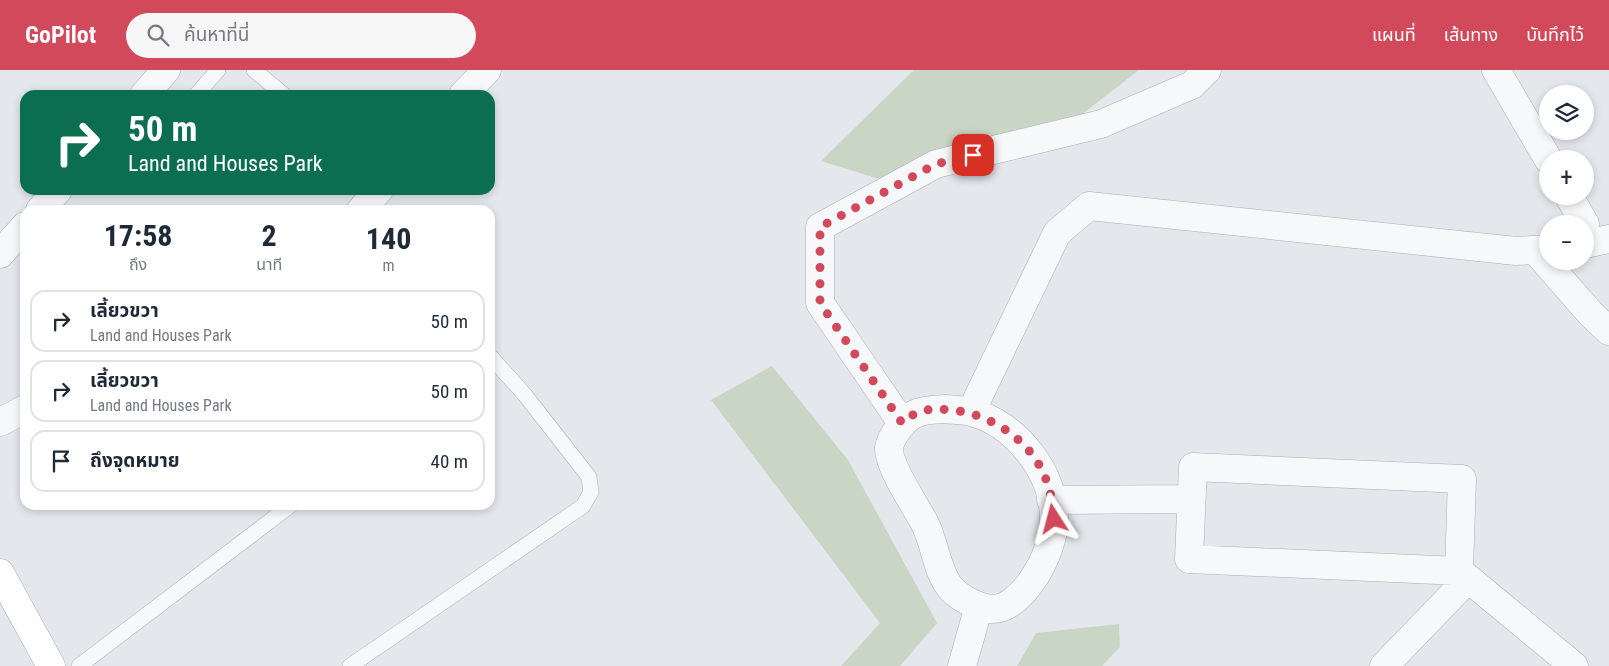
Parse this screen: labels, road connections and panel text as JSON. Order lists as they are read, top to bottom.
{
  "page": {
    "header": "GoPilot",
    "search": "ค้นหาที่นี่",
    "nav": ["แผนที่", "เส้นทาง", "บันทึกไว้"],
    "map_buttons": ["+", "−"],
    "turn": ["50 m", "Land and Houses Park"],
    "eta": [
      "17:58",
      "ถึง",
      "2",
      "นาที",
      "140",
      "m"
    ],
    "list": [
      {
        "name": "เลี้ยวขวา",
        "note": "Land and Houses Park",
        "value": "50 m"
      },
      {
        "name": "เลี้ยวขวา",
        "note": "Land and Houses Park",
        "value": "50 m"
      },
      {
        "name": "ถึงจุดหมาย",
        "value": "40 m"
      }
    ]
  }
}
